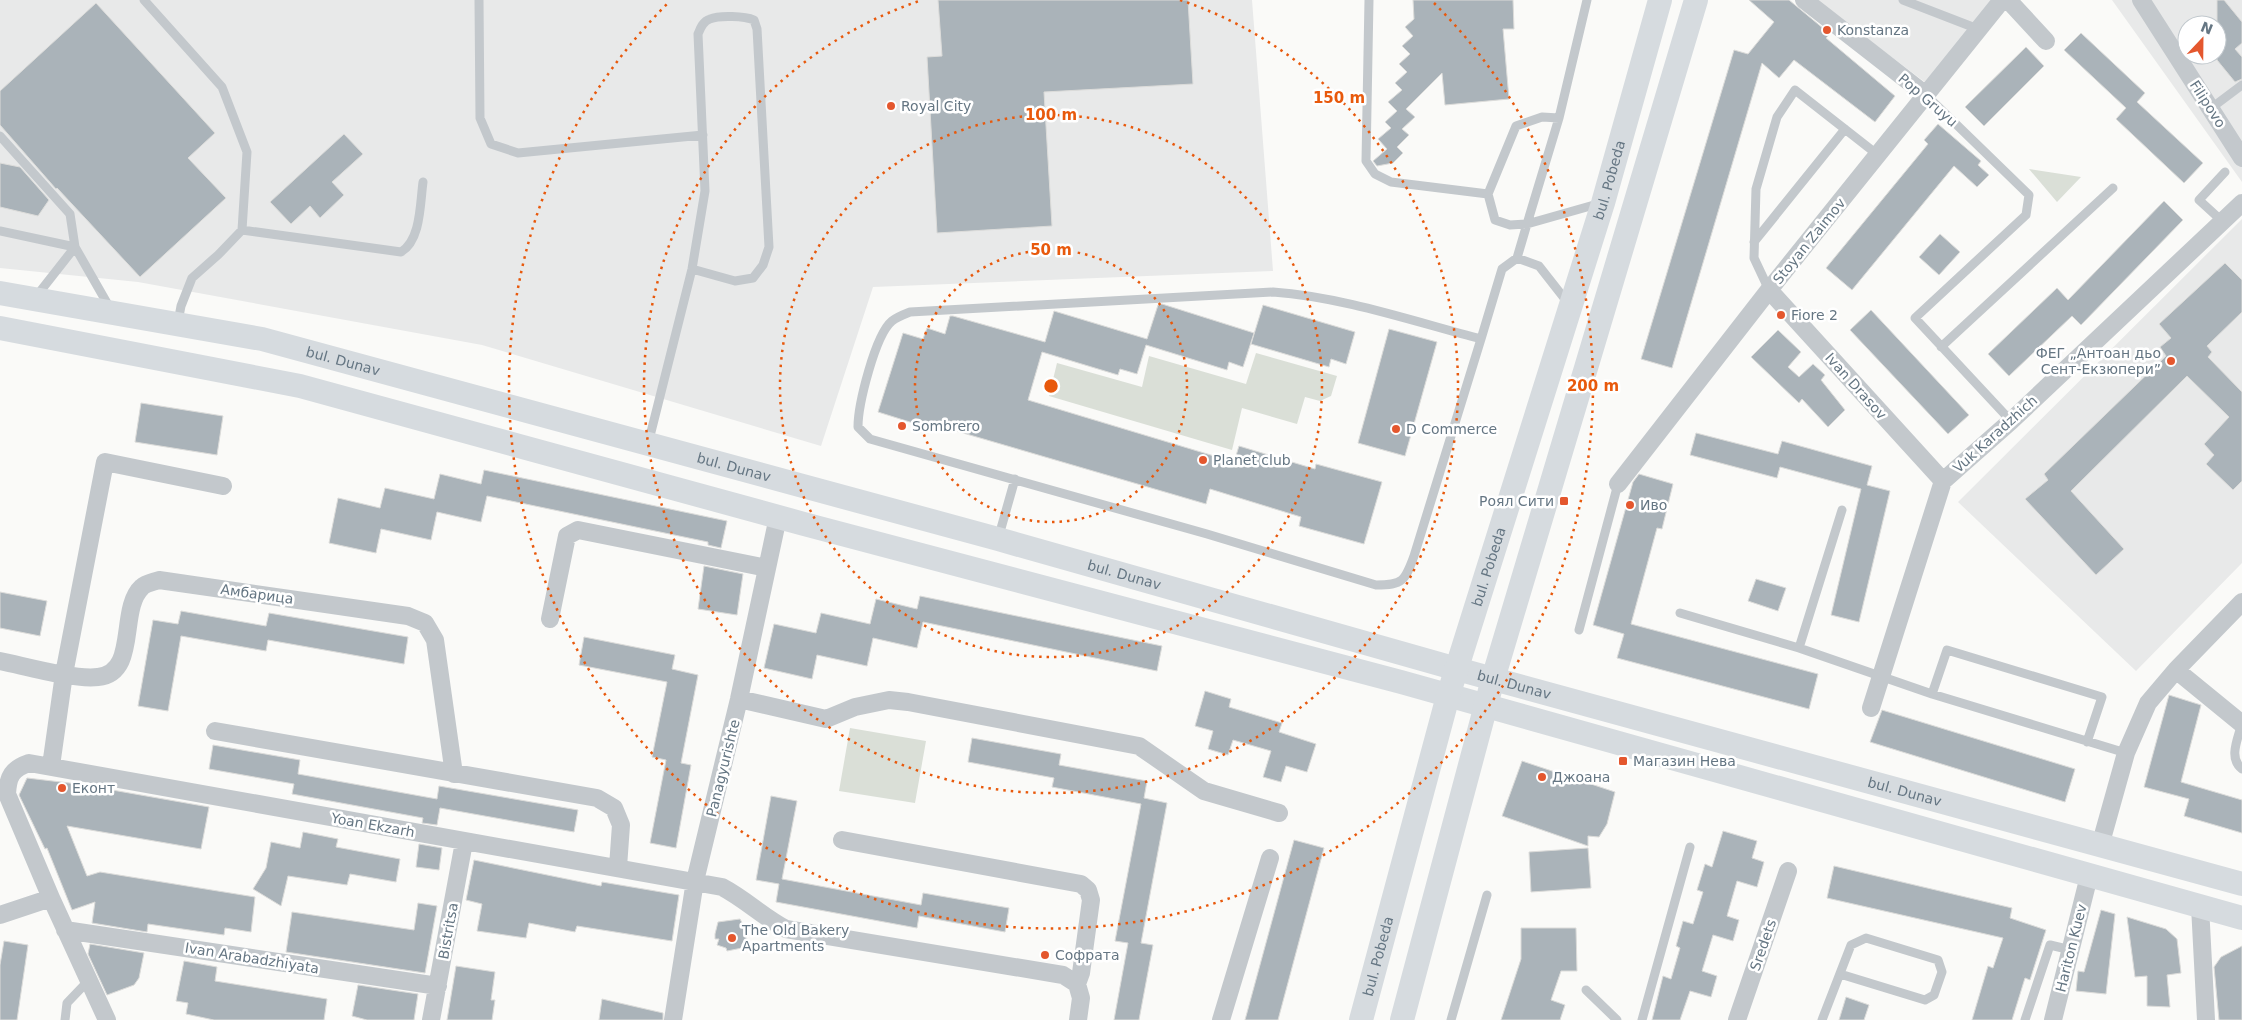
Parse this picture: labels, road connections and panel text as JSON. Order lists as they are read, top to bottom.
{
  "streets": {
    "main road": ["bul. Pobeda", "bul. Dunav"],
    "street": [
      "Pop Gruyu",
      "Filipovo",
      "Stoyan Zaimov",
      "Ivan Drasov",
      "Vuk Karadzhich",
      "Амбарица",
      "Panagyurishte",
      "Yoan Ekzarh",
      "Bistritsa",
      "Sredets",
      "Hariton Kuev",
      "Ivan Arabadzhiyata"
    ]
  },
  "crossings": [
    ["Pop Gruyu", "Stoyan Zaimov"],
    ["bul. Pobeda", "bul. Dunav"],
    ["Stoyan Zaimov", "Ivan Drasov"],
    ["bul. Dunav", "Panagyurishte"],
    ["bul. Dunav", "Hariton Kuev"],
    ["Ivan Drasov", "Vuk Karadzhich"],
    ["Panagyurishte", "Yoan Ekzarh"],
    ["Yoan Ekzarh", "Bistritsa"],
    ["Bistritsa", "Ivan Arabadzhiyata"]
  ],
  "places": {
    "other": [
      "Konstanza",
      "Royal City",
      "Fiore 2",
      "ФЕГ „Антоан дьо Сент-Екзюпери”",
      "Sombrero",
      "D Commerce",
      "Planet club",
      "Иво",
      "Джоана",
      "Еконт",
      "The Old Bakery Apartments",
      "Софрата"
    ],
    "transit": ["Роял Сити", "Магазин Нева"]
  },
  "north": "top",
  "rings": [
    "150 m",
    "100 m",
    "50 m",
    "200 m"
  ]
}
